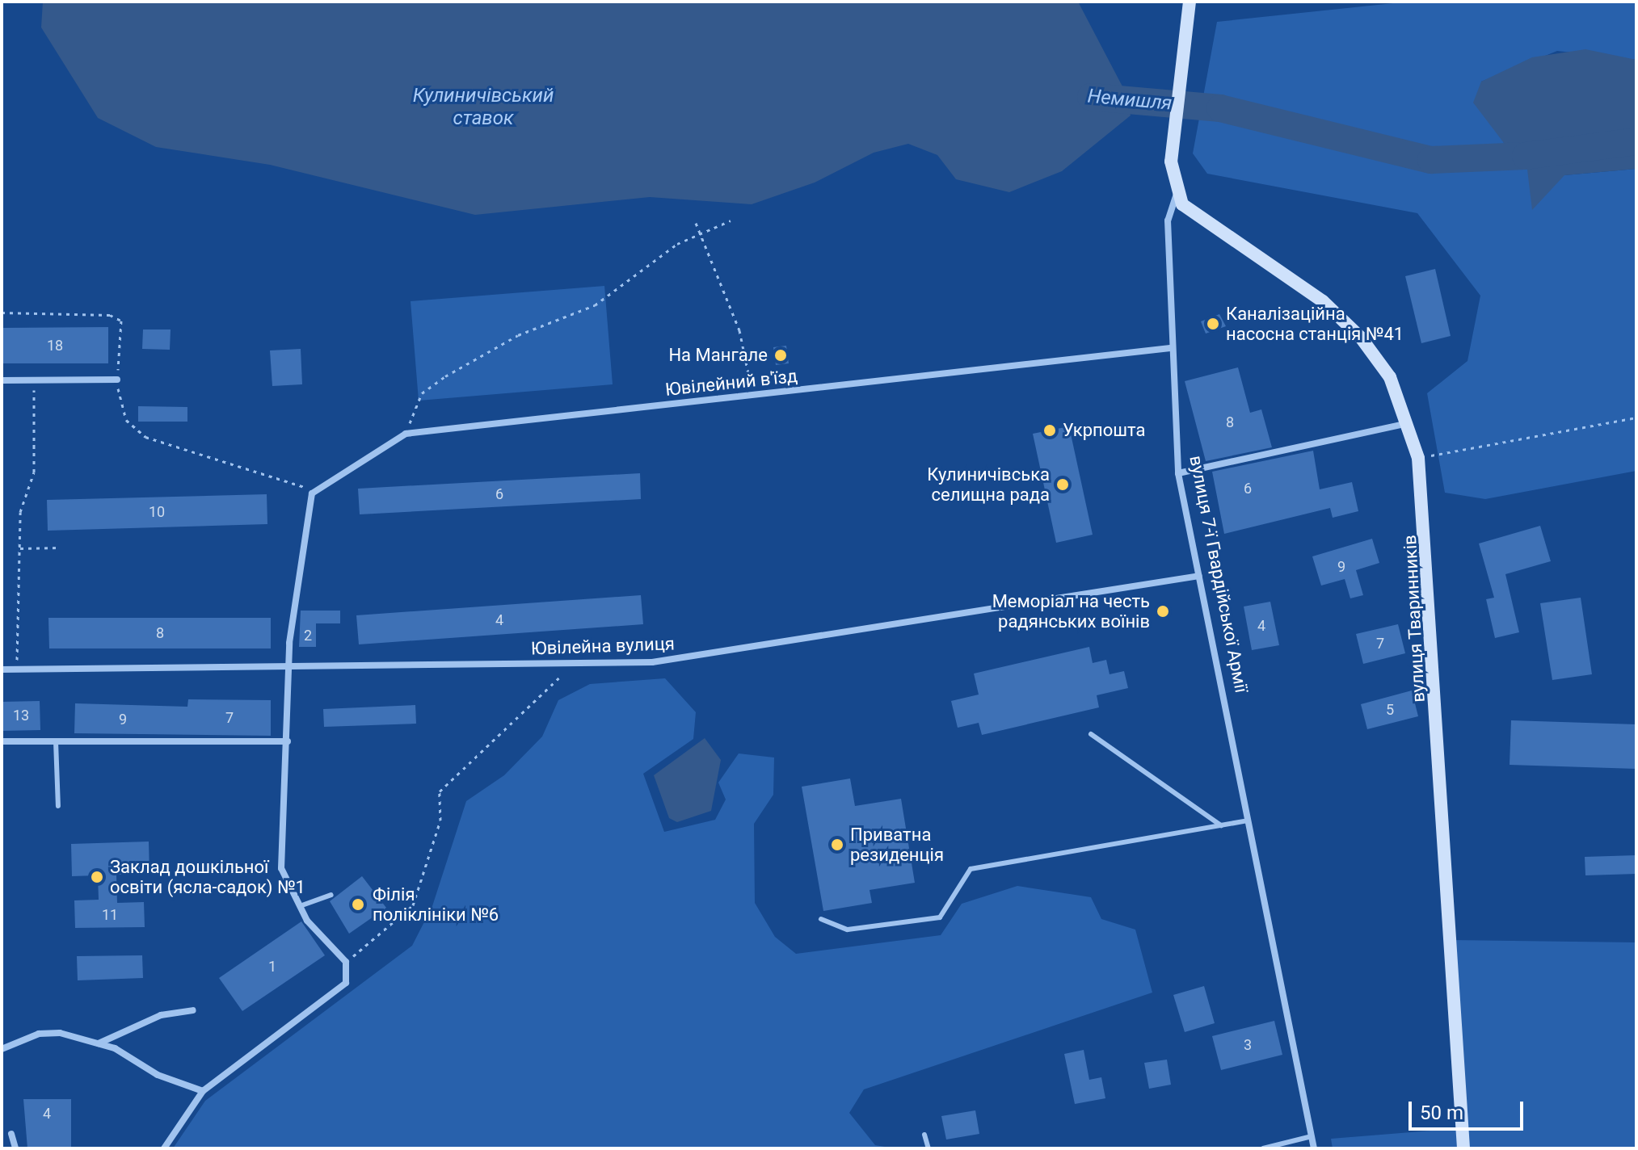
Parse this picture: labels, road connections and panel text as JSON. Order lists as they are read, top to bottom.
{
  "streets": {
    "main road": ["вулиця 7-ї Гвардійської Армії", "вулиця Тваринників"],
    "street": ["Ювілейний в'їзд", "Ювілейна вулиця"]
  },
  "crossings": [
    ["Ювілейний в'їзд", "вулиця 7-ї Гвардійської Армії"],
    ["вулиця 7-ї Гвардійської Армії", "вулиця Тваринників"],
    ["вулиця 7-ї Гвардійської Армії", "Ювілейна вулиця"]
  ],
  "water": ["Кулиничівський ставок", "Немишля"],
  "places": [
    "Каналізаційна насосна станція №41",
    "На Мангале",
    "Укрпошта",
    "Кулиничівська селищна рада",
    "Меморіал на честь радянських воїнів",
    "Приватна резиденція",
    "Заклад дошкільної освіти (ясла-садок) №1",
    "Філія поліклініки №6"
  ],
  "house_numbers": [
    "18",
    "8",
    "6",
    "6",
    "10",
    "9",
    "4",
    "4",
    "8",
    "2",
    "7",
    "5",
    "13",
    "7",
    "9",
    "11",
    "1",
    "3",
    "4"
  ],
  "scale_bar": "50 m"
}
